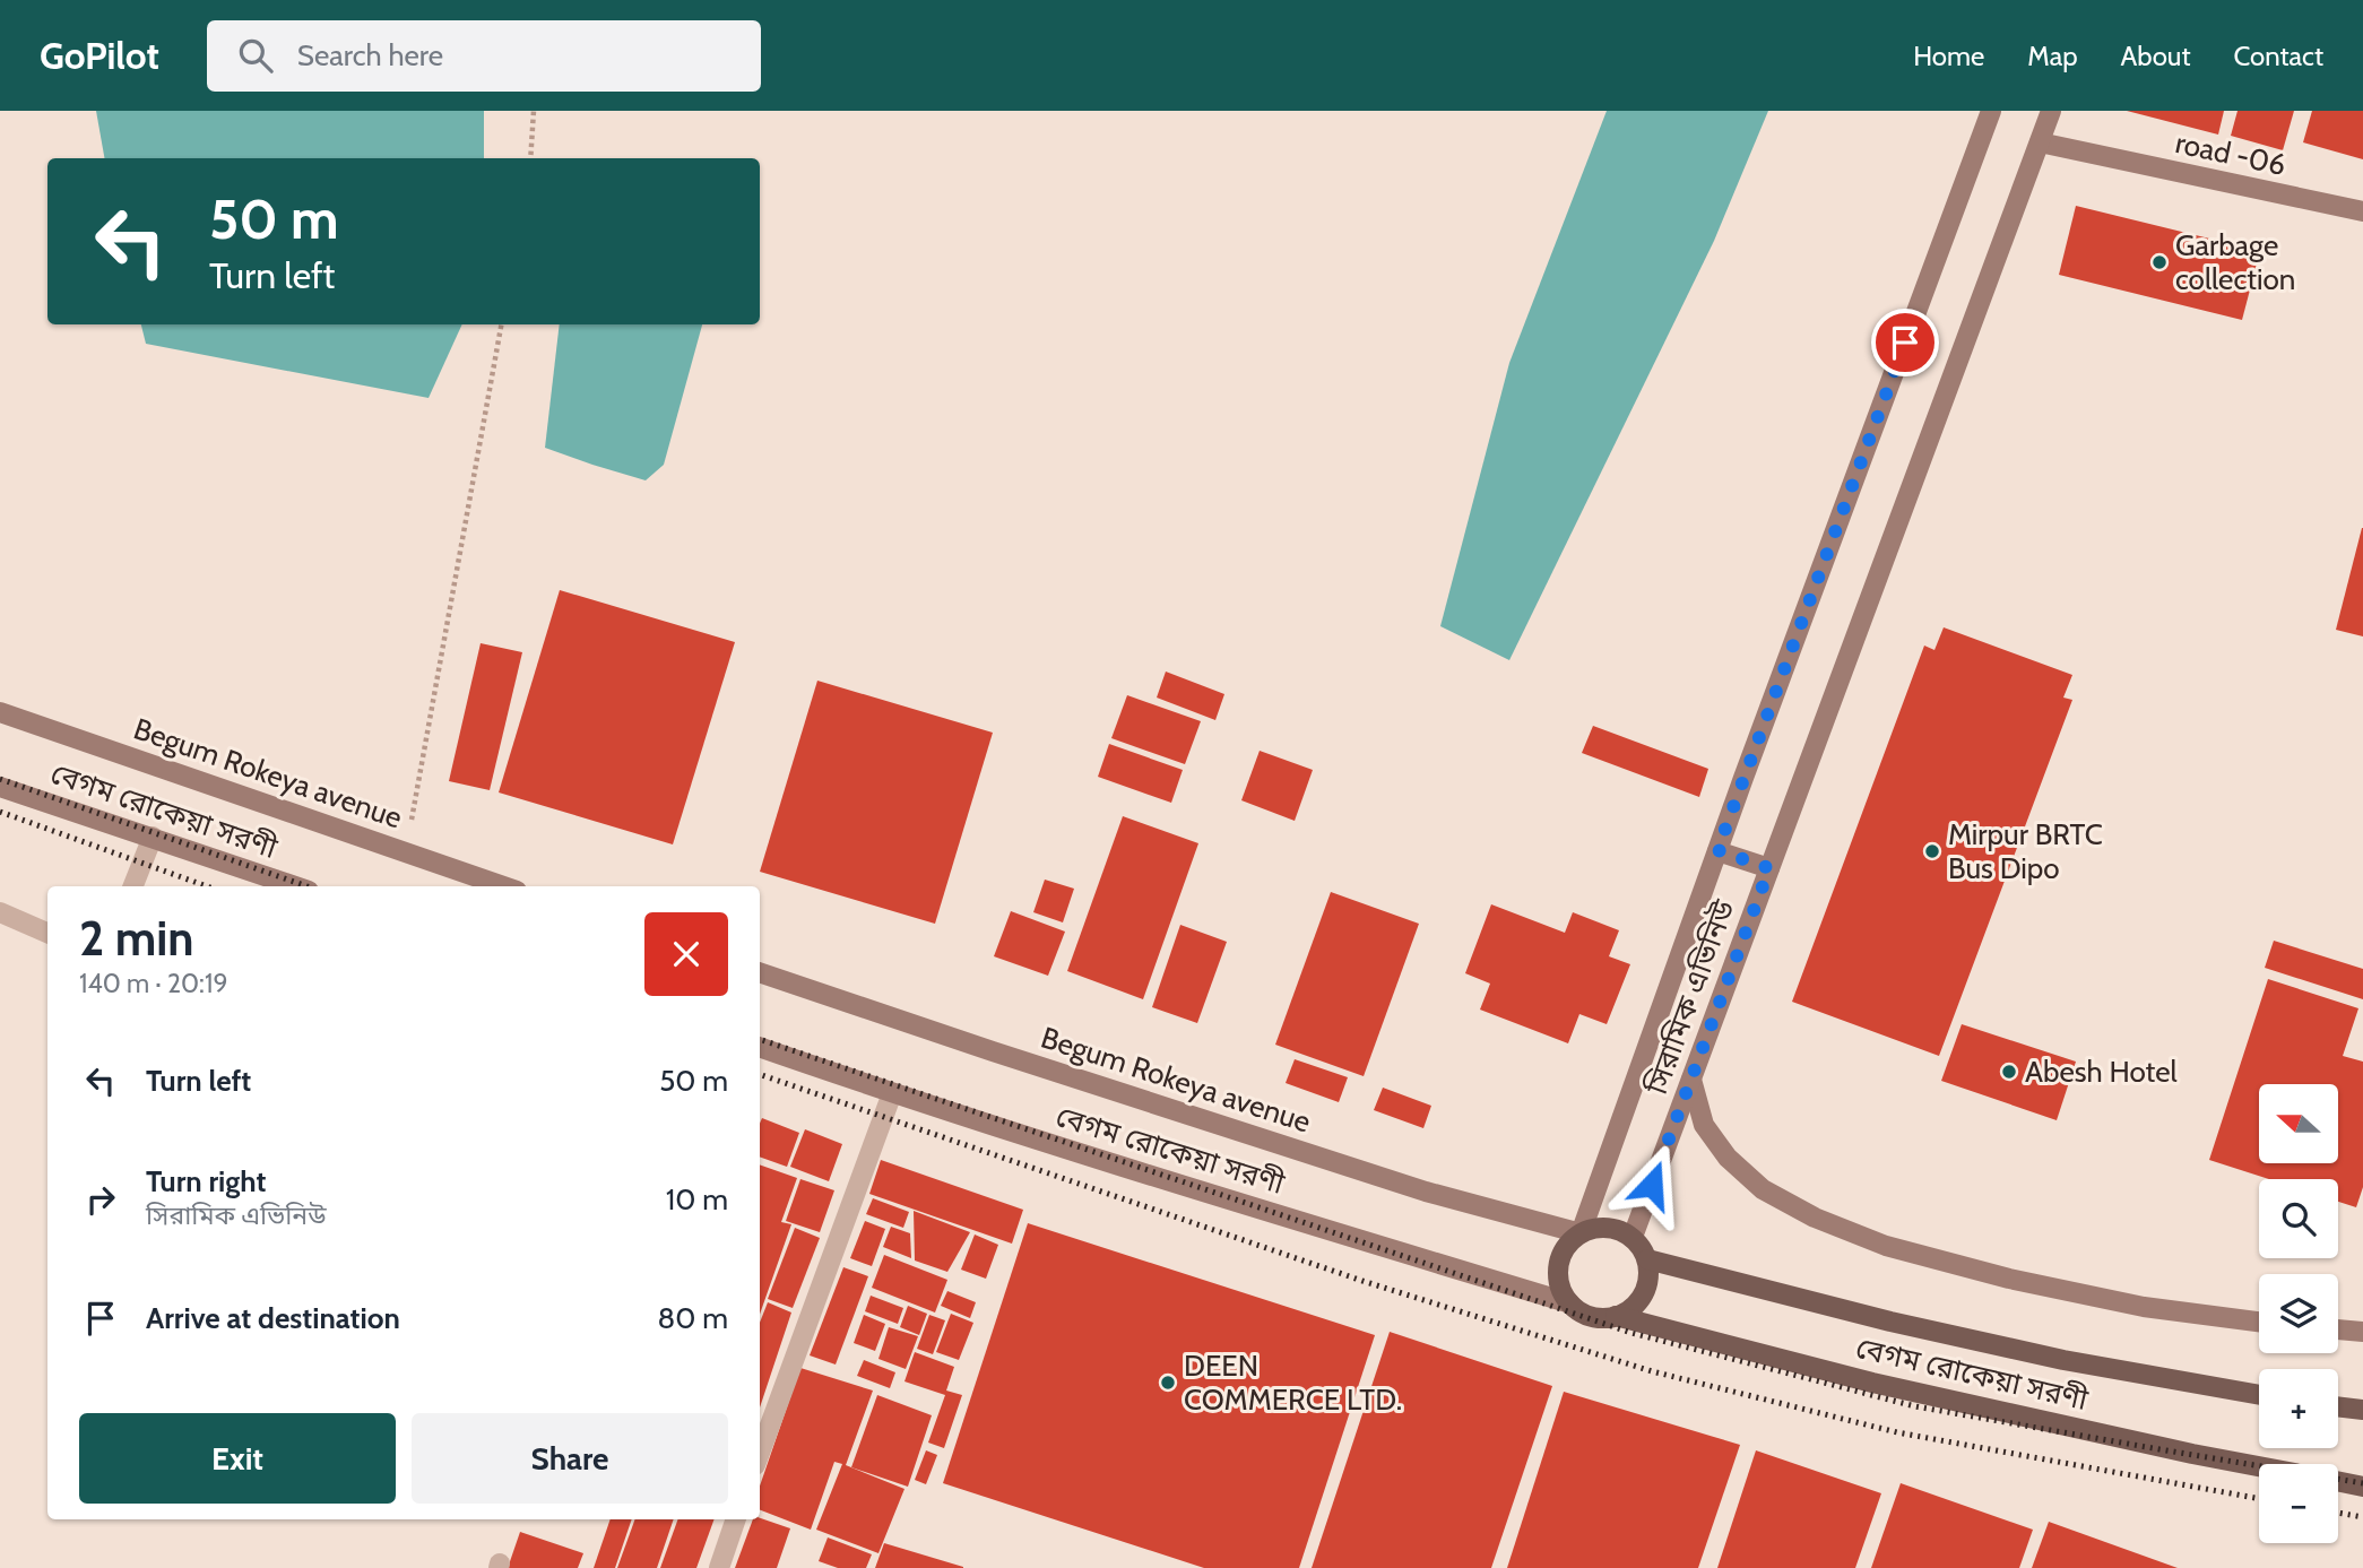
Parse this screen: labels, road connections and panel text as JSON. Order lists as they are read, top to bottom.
{
  "streets": {
    "main road": [
      "road -06",
      "Begum Rokeya avenue",
      "বেগম রোকেয়া সরণী",
      "সিরামিক এভিনিউ"
    ]
  },
  "crossings": [
    ["road -06", "সিরামিক এভিনিউ"],
    ["Begum Rokeya avenue", "বেগম রোকেয়া সরণী"],
    ["Begum Rokeya avenue", "সিরামিক এভিনিউ"],
    ["বেগম রোকেয়া সরণী", "সিরামিক এভিনিউ"]
  ],
  "places": [
    "Garbage collection",
    "Mirpur BRTC Bus Dipo",
    "Abesh Hotel",
    "DEEN COMMERCE LTD."
  ],
  "north": "left",
  "page": {
    "header": "GoPilot",
    "search": "Search here",
    "nav": [
      "Home",
      "Map",
      "About",
      "Contact"
    ],
    "turn": ["50 m", "Turn left"],
    "heading": ["2 min", "140 m · 20:19"],
    "list": [
      {
        "name": "Turn left",
        "value": "50 m"
      },
      {
        "name": "Turn right",
        "note": "সিরামিক এভিনিউ",
        "value": "10 m"
      },
      {
        "name": "Arrive at destination",
        "value": "80 m"
      }
    ],
    "map_buttons": ["+", "−"],
    "buttons": ["Exit", "Share"]
  }
}
